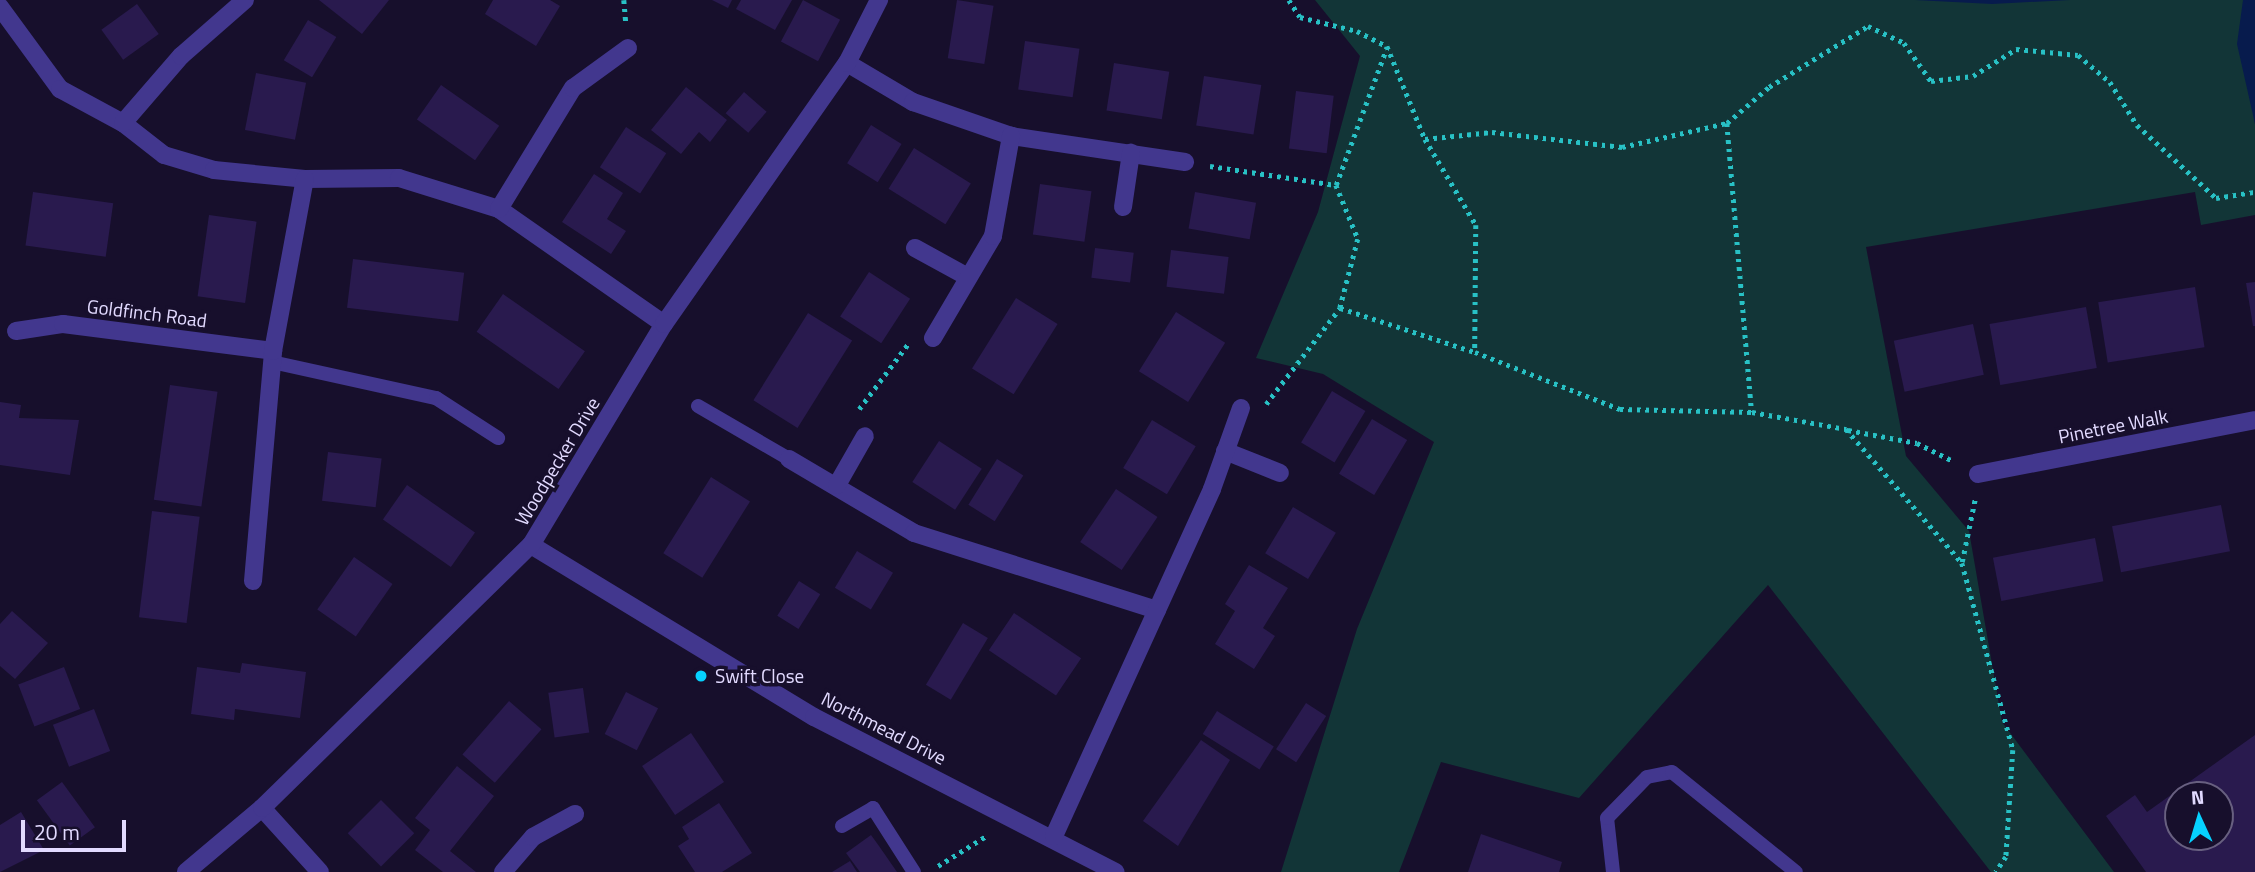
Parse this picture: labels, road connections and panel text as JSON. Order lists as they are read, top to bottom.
{
  "streets": {
    "street": [
      "Goldfinch Road",
      "Pinetree Walk",
      "Woodpecker Drive",
      "Northmead Drive"
    ]
  },
  "crossings": [
    ["Woodpecker Drive", "Northmead Drive"]
  ],
  "places": ["Swift Close"],
  "scale_bar": "20 m",
  "north": "top"
}
